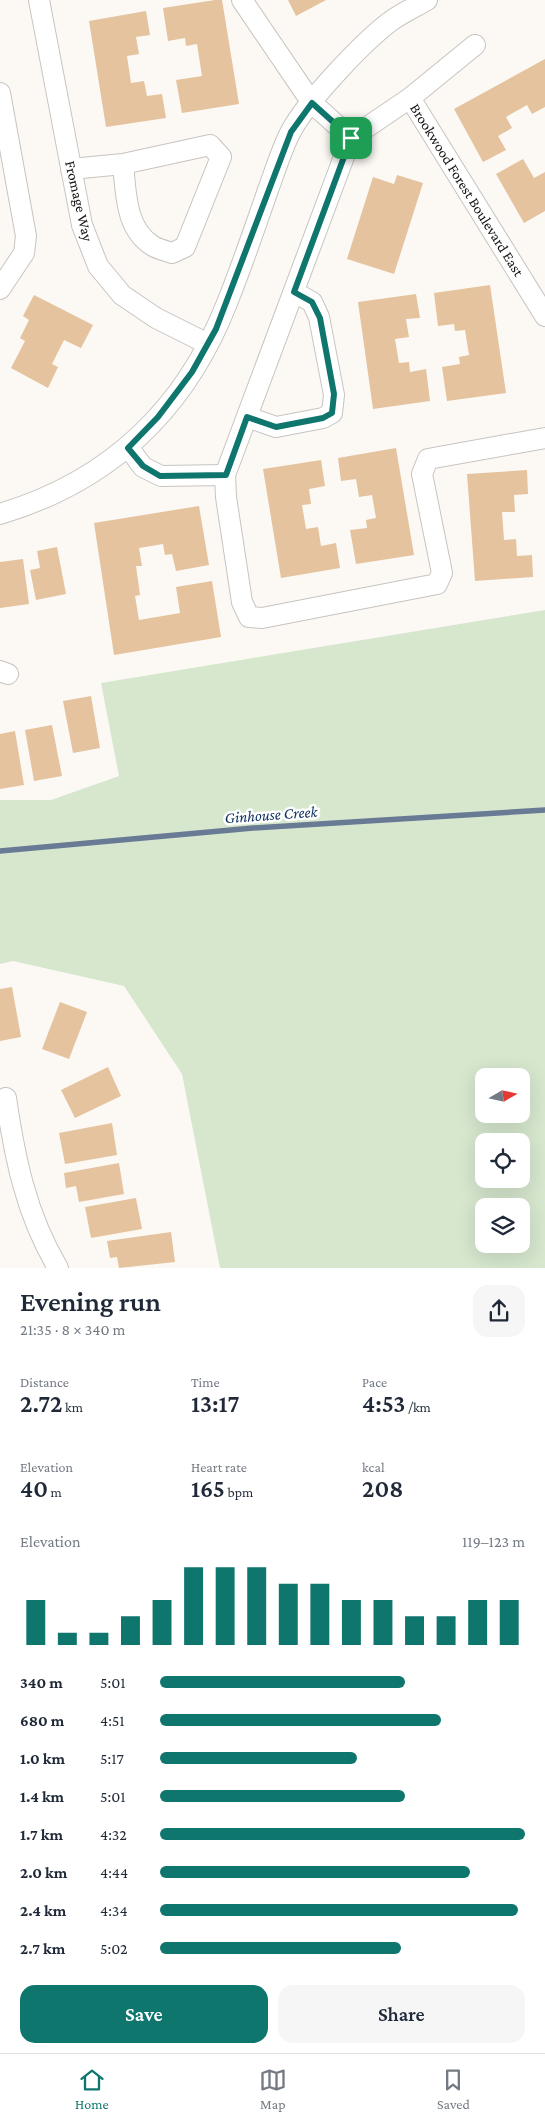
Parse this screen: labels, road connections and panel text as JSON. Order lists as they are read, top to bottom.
{
  "streets": {
    "street": ["Brookwood Forest Boulevard East", "Fromage Way"]
  },
  "water": ["Ginhouse Creek"],
  "north": "right",
  "page": {
    "heading": ["Evening run", "21:35 · 8 × 340 m"],
    "stats": [
      ["Distance", "2.72 km"],
      ["Time", "13:17"],
      ["Pace", "4:53 /km"],
      ["Elevation", "40 m"],
      ["Heart rate", "165 bpm"],
      ["kcal", "208"]
    ],
    "chart": ["Elevation", "119–123 m"],
    "list": [
      {
        "name": "340 m",
        "note": "5:01"
      },
      {
        "name": "680 m",
        "note": "4:51"
      },
      {
        "name": "1.0 km",
        "note": "5:17"
      },
      {
        "name": "1.4 km",
        "note": "5:01"
      },
      {
        "name": "1.7 km",
        "note": "4:32"
      },
      {
        "name": "2.0 km",
        "note": "4:44"
      },
      {
        "name": "2.4 km",
        "note": "4:34"
      },
      {
        "name": "2.7 km",
        "note": "5:02"
      }
    ],
    "buttons": ["Save", "Share"],
    "tabs": ["Home", "Map", "Saved"]
  }
}
